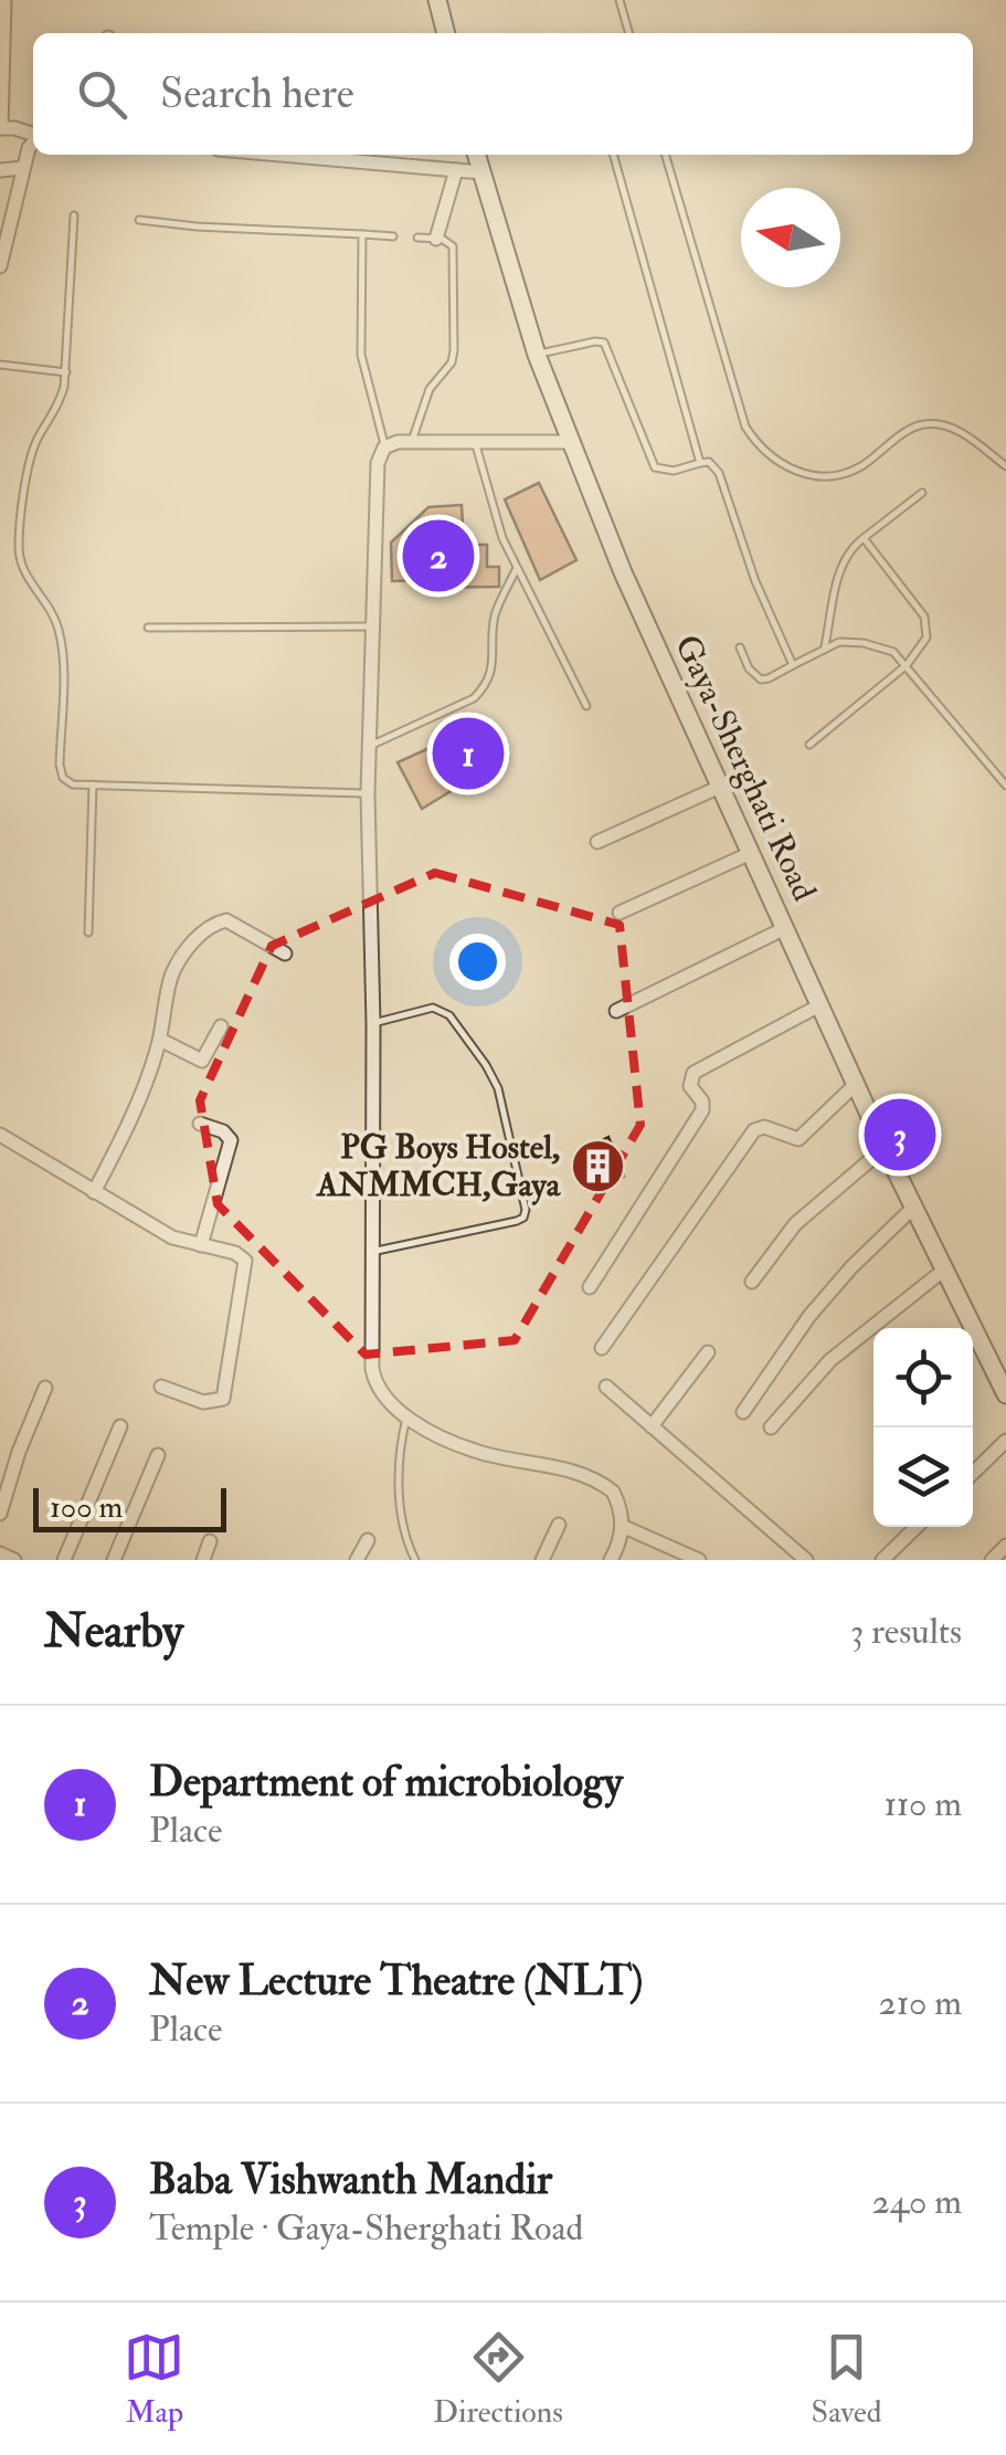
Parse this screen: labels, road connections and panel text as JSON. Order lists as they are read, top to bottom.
{
  "streets": {
    "main road": ["Gaya-Sherghati Road"]
  },
  "places": {
    "building": ["PG Boys Hostel, ANMMCH,Gaya"]
  },
  "scale_bar": "100 m",
  "north": "left",
  "page": {
    "search": "Search here",
    "pins": ["2", "1", "3"],
    "scale": "100 m",
    "heading": ["Nearby", "3 results"],
    "list": [
      {
        "mark": "1",
        "name": "Department of microbiology",
        "note": "Place",
        "value": "110 m"
      },
      {
        "mark": "2",
        "name": "New Lecture Theatre (NLT)",
        "note": "Place",
        "value": "210 m"
      },
      {
        "mark": "3",
        "name": "Baba Vishwanth Mandir",
        "note": "Temple · Gaya-Sherghati Road",
        "value": "240 m"
      }
    ],
    "nav": ["Map", "Directions", "Saved"]
  }
}
